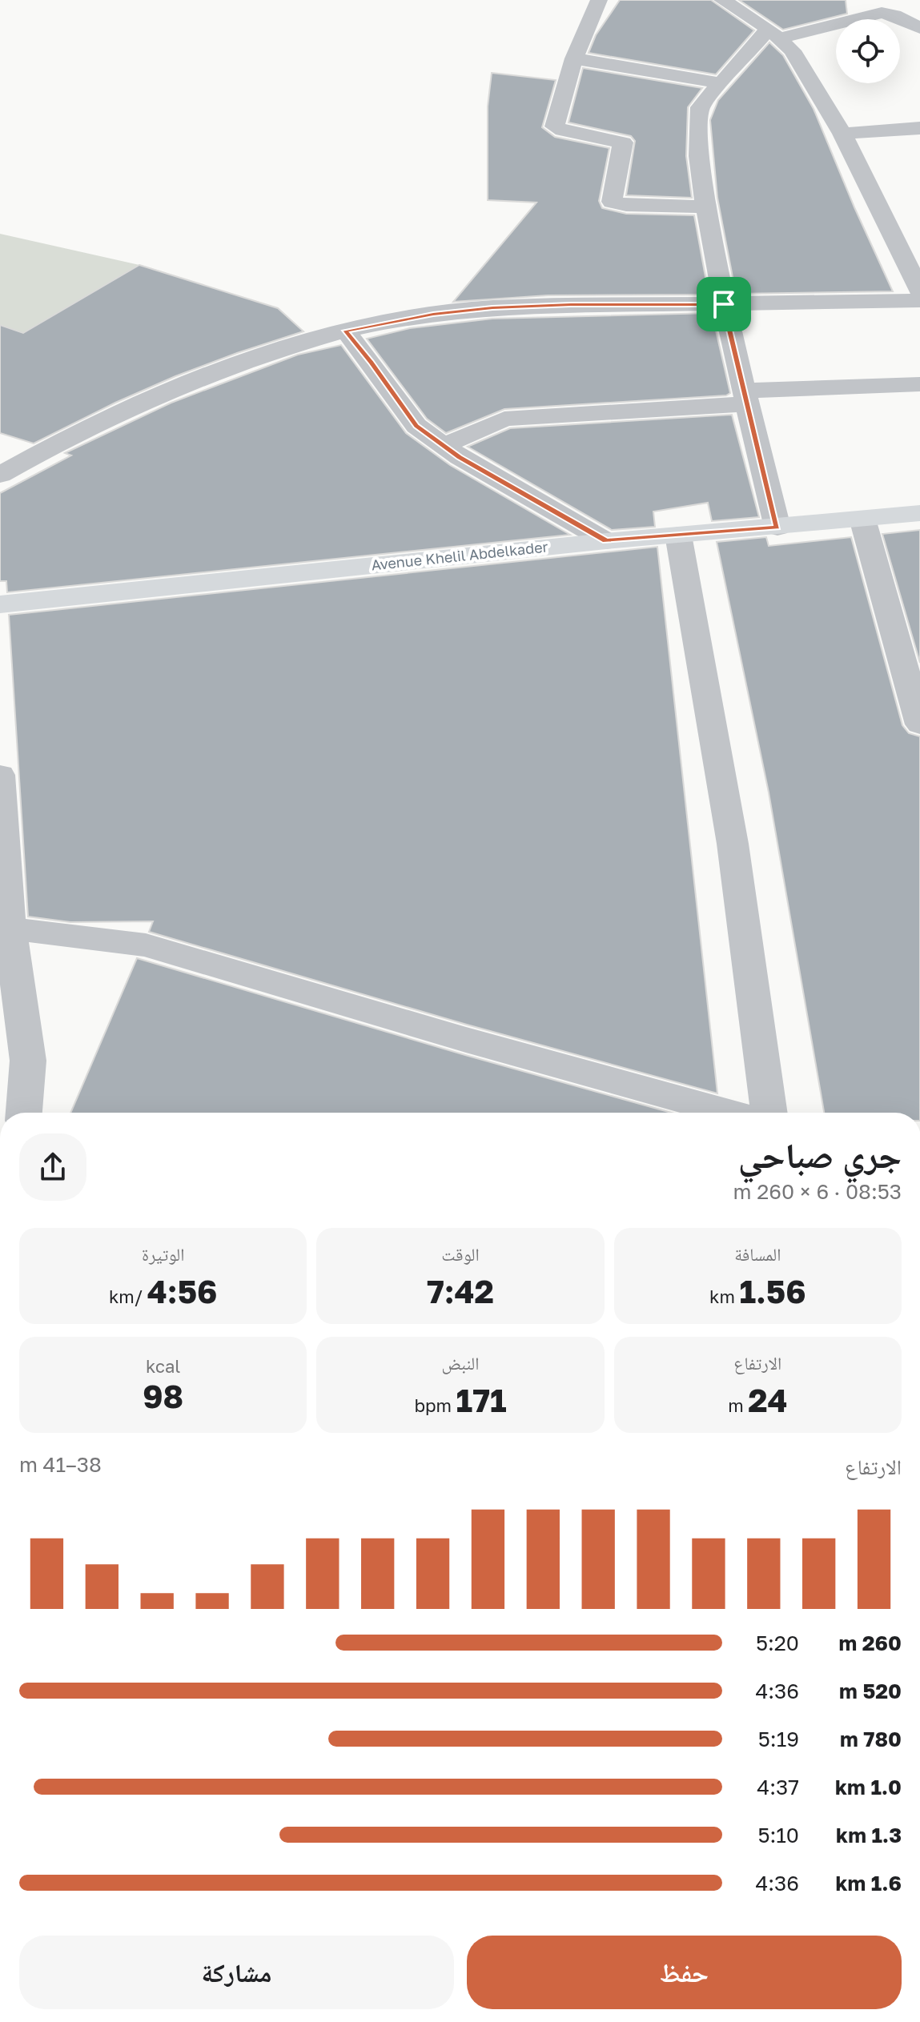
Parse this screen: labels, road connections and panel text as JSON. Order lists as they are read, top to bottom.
{
  "streets": {
    "street": ["Avenue Khelil Abdelkader"]
  },
  "page": {
    "heading": ["جري صباحي", "08:53 · 6 × 260 m"],
    "stats": [
      ["المسافة", "1.56 km"],
      ["الوقت", "7:42"],
      ["الوتيرة", "4:56 /km"],
      ["الارتفاع", "24 m"],
      ["النبض", "171 bpm"],
      ["kcal", "98"]
    ],
    "chart": ["الارتفاع", "38–41 m"],
    "list": [
      {
        "name": "260 m",
        "note": "5:20"
      },
      {
        "name": "520 m",
        "note": "4:36"
      },
      {
        "name": "780 m",
        "note": "5:19"
      },
      {
        "name": "1.0 km",
        "note": "4:37"
      },
      {
        "name": "1.3 km",
        "note": "5:10"
      },
      {
        "name": "1.6 km",
        "note": "4:36"
      }
    ],
    "buttons": ["حفظ", "مشاركة"]
  }
}
